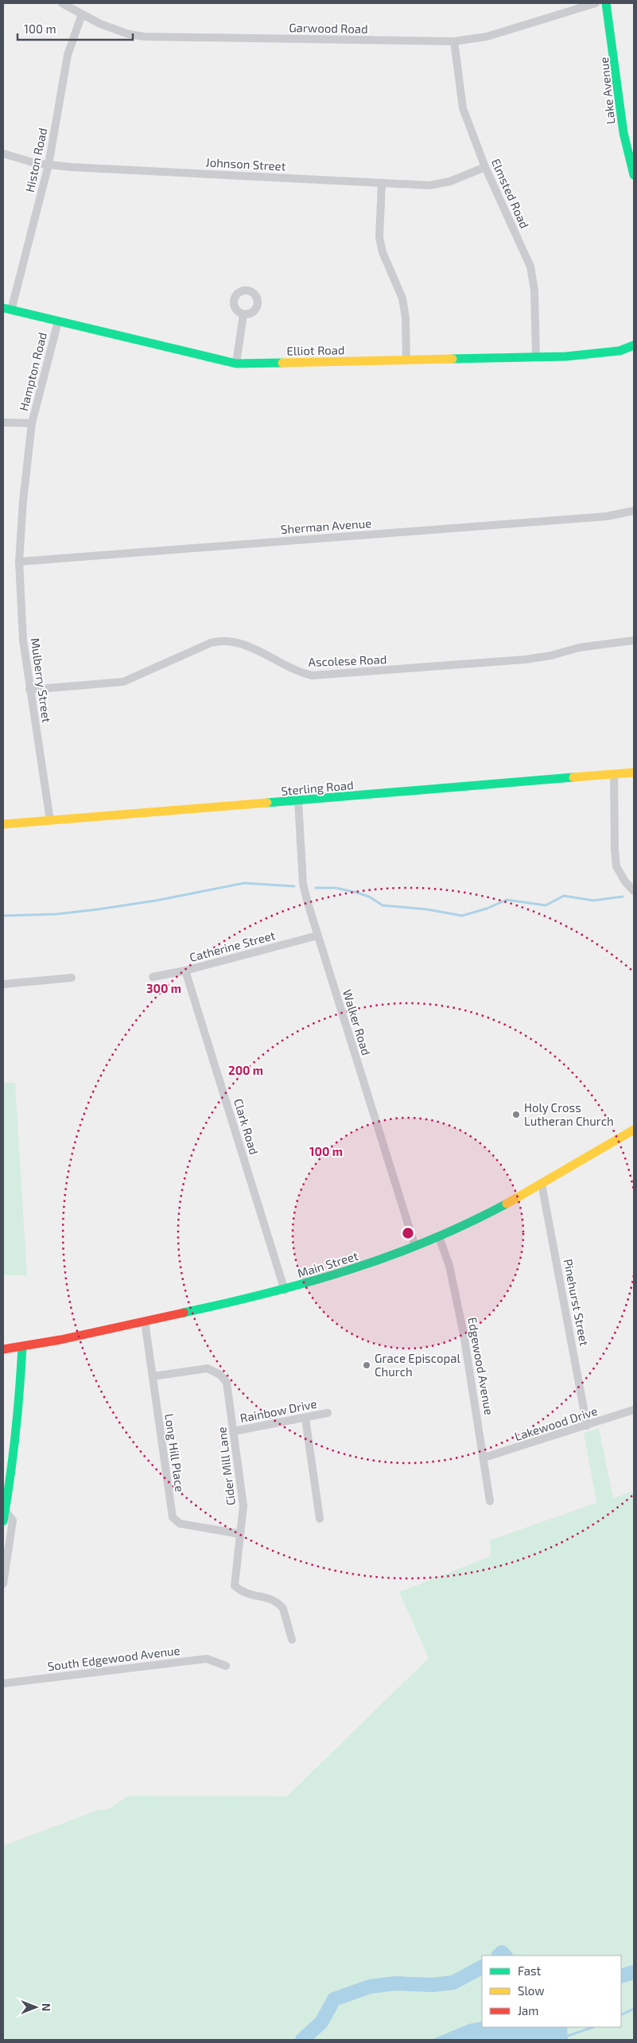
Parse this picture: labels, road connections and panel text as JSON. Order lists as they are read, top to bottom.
{
  "streets": {
    "street": [
      "Garwood Road",
      "Lake Avenue",
      "Histon Road",
      "Johnson Street",
      "Elmsted Road",
      "Elliot Road",
      "Hampton Road",
      "Sherman Avenue",
      "Ascolese Road",
      "Mulberry Street",
      "Sterling Road",
      "Catherine Street",
      "Walker Road",
      "Clark Road",
      "Main Street",
      "Pinehurst Street",
      "Edgewood Avenue",
      "Rainbow Drive",
      "Lakewood Drive",
      "Long Hill Place",
      "Cider Mill Lane",
      "South Edgewood Avenue"
    ]
  },
  "crossings": [
    ["Garwood Road", "Histon Road"],
    ["Garwood Road", "Elmsted Road"],
    ["Histon Road", "Johnson Street"],
    ["Histon Road", "Elliot Road"],
    ["Johnson Street", "Elmsted Road"],
    ["Elmsted Road", "Elliot Road"],
    ["Elliot Road", "Hampton Road"],
    ["Hampton Road", "Mulberry Street"],
    ["Sherman Avenue", "Mulberry Street"],
    ["Ascolese Road", "Mulberry Street"],
    ["Mulberry Street", "Sterling Road"],
    ["Sterling Road", "Walker Road"],
    ["Catherine Street", "Walker Road"],
    ["Catherine Street", "Clark Road"],
    ["Walker Road", "Main Street"],
    ["Clark Road", "Main Street"],
    ["Main Street", "Pinehurst Street"],
    ["Main Street", "Edgewood Avenue"],
    ["Main Street", "Long Hill Place"],
    ["Pinehurst Street", "Lakewood Drive"],
    ["Edgewood Avenue", "Lakewood Drive"],
    ["Rainbow Drive", "Cider Mill Lane"],
    ["Long Hill Place", "Cider Mill Lane"]
  ],
  "places": ["Holy Cross Lutheran Church", "Grace Episcopal Church"],
  "legend": ["Fast", "Slow", "Jam"],
  "scale_bar": "100 m",
  "north": "right",
  "rings": ["300 m", "200 m", "100 m"]
}
